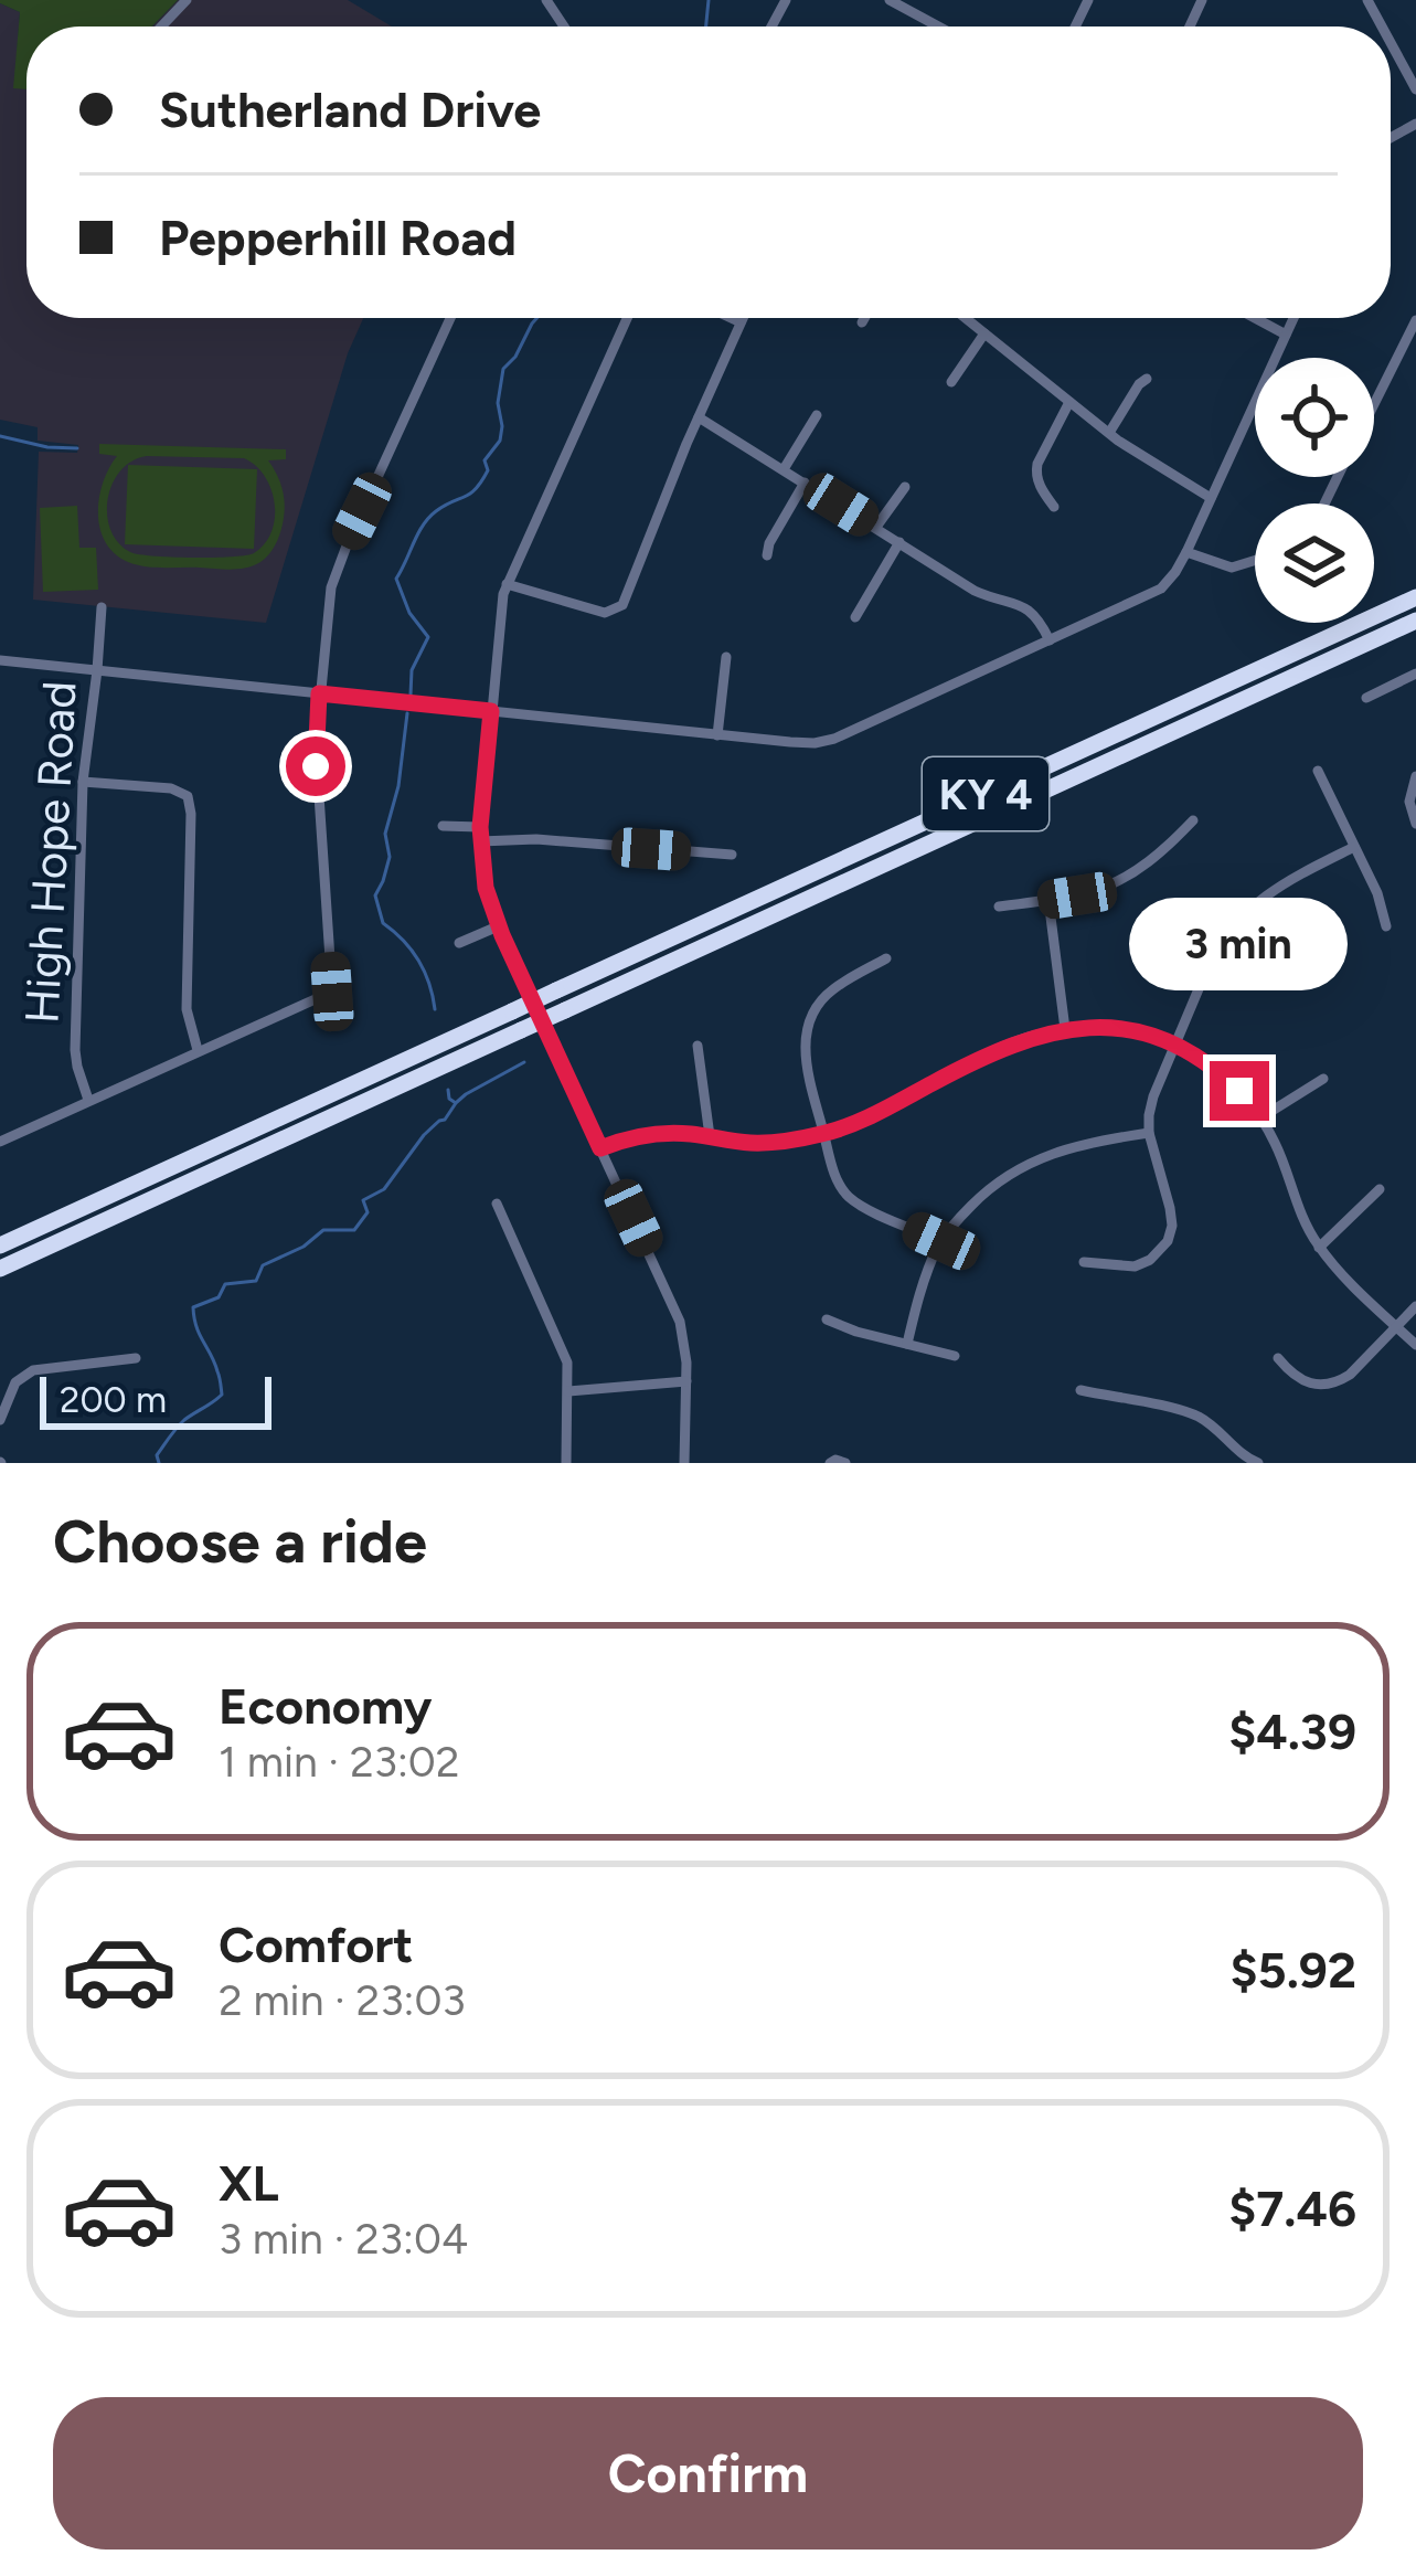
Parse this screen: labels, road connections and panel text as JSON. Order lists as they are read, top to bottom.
{
  "streets": {
    "highway": ["KY 4"],
    "street": ["High Hope Road"]
  },
  "scale_bar": "200 m",
  "page": {
    "banner": ["Sutherland Drive", "Pepperhill Road"],
    "bubble": "3 min",
    "scale": "200 m",
    "heading": "Choose a ride",
    "list": [
      {
        "name": "Economy",
        "note": "1 min · 23:02",
        "value": "$4.39"
      },
      {
        "name": "Comfort",
        "note": "2 min · 23:03",
        "value": "$5.92"
      },
      {
        "name": "XL",
        "note": "3 min · 23:04",
        "value": "$7.46"
      }
    ],
    "buttons": "Confirm"
  }
}
